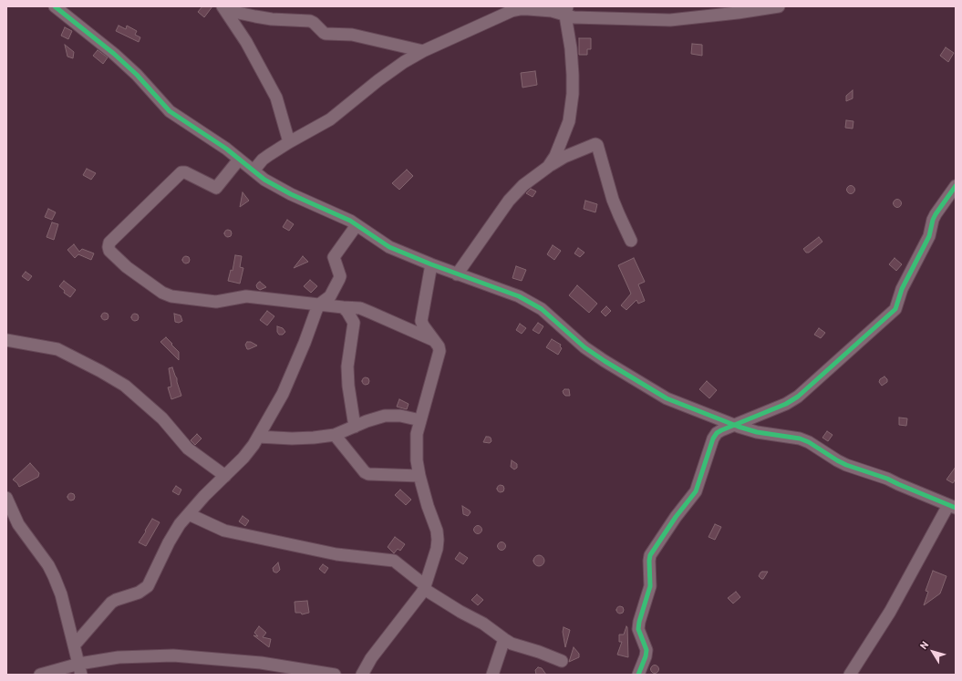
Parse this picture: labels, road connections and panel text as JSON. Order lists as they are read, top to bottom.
{
  "north": "top left"
}
